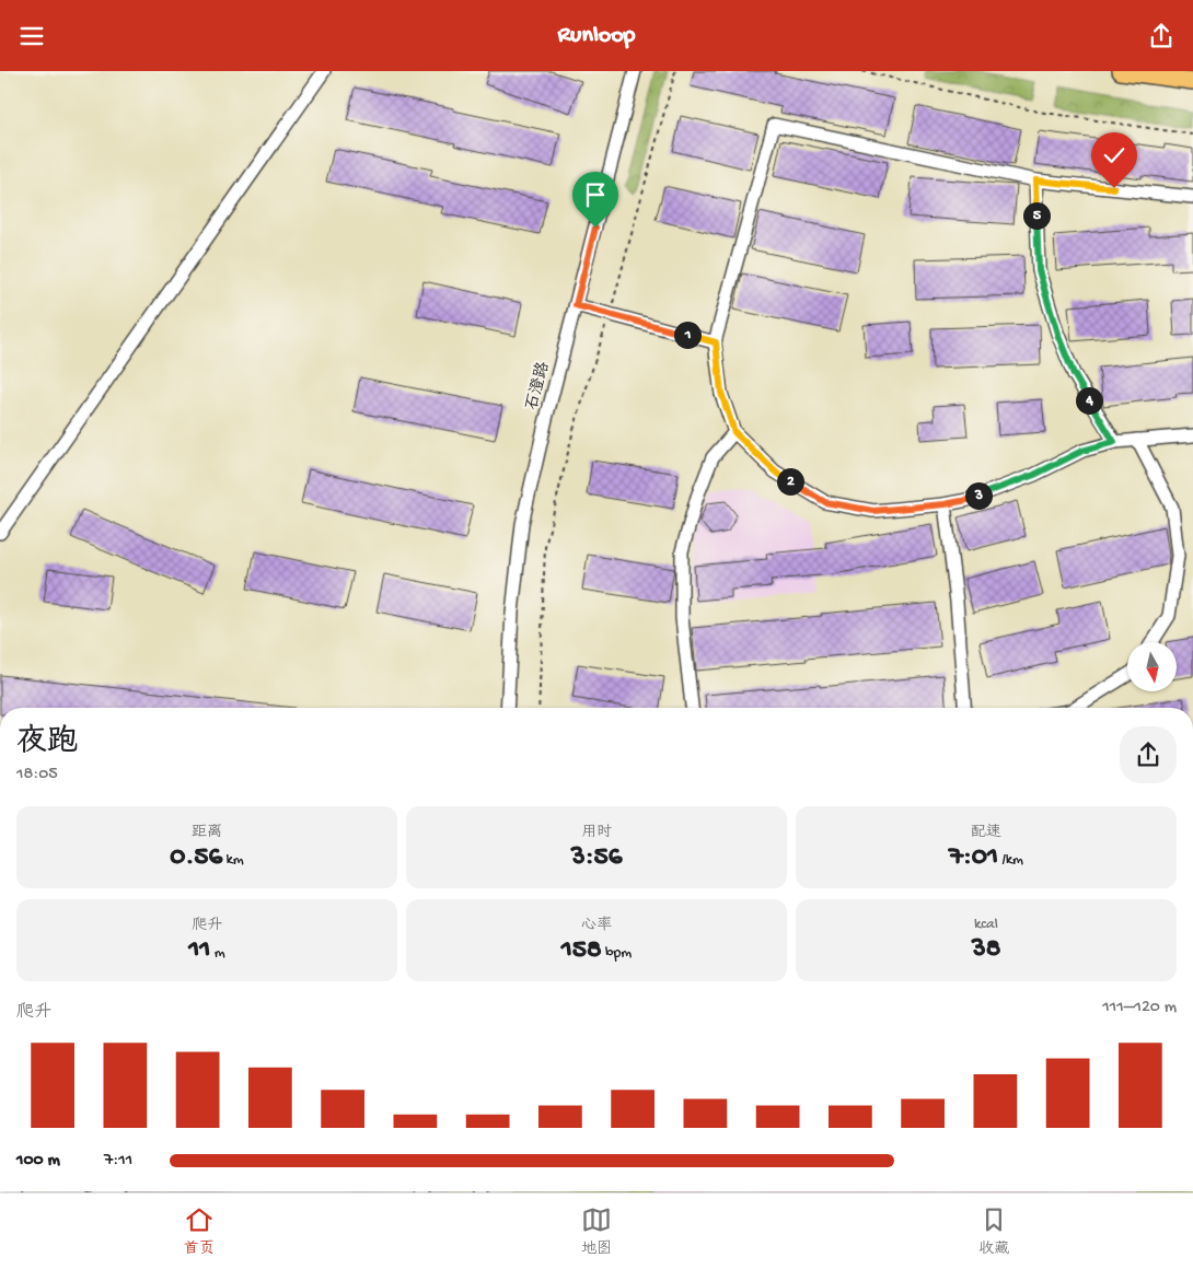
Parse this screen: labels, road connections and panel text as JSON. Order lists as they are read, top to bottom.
{
  "streets": {
    "street": ["石澄路"]
  },
  "north": "bottom",
  "page": {
    "header": "Runloop",
    "pins": [
      "5",
      "1",
      "4",
      "2",
      "3"
    ],
    "heading": ["夜跑", "18:05"],
    "stats": [
      ["距离", "0.56 km"],
      ["用时", "3:56"],
      ["配速", "7:01 /km"],
      ["爬升", "11 m"],
      ["心率", "158 bpm"],
      ["kcal", "38"]
    ],
    "chart": ["爬升", "111–120 m"],
    "list": [
      {
        "name": "100 m",
        "note": "7:11"
      }
    ],
    "tabs": ["首页", "地图", "收藏"]
  }
}
